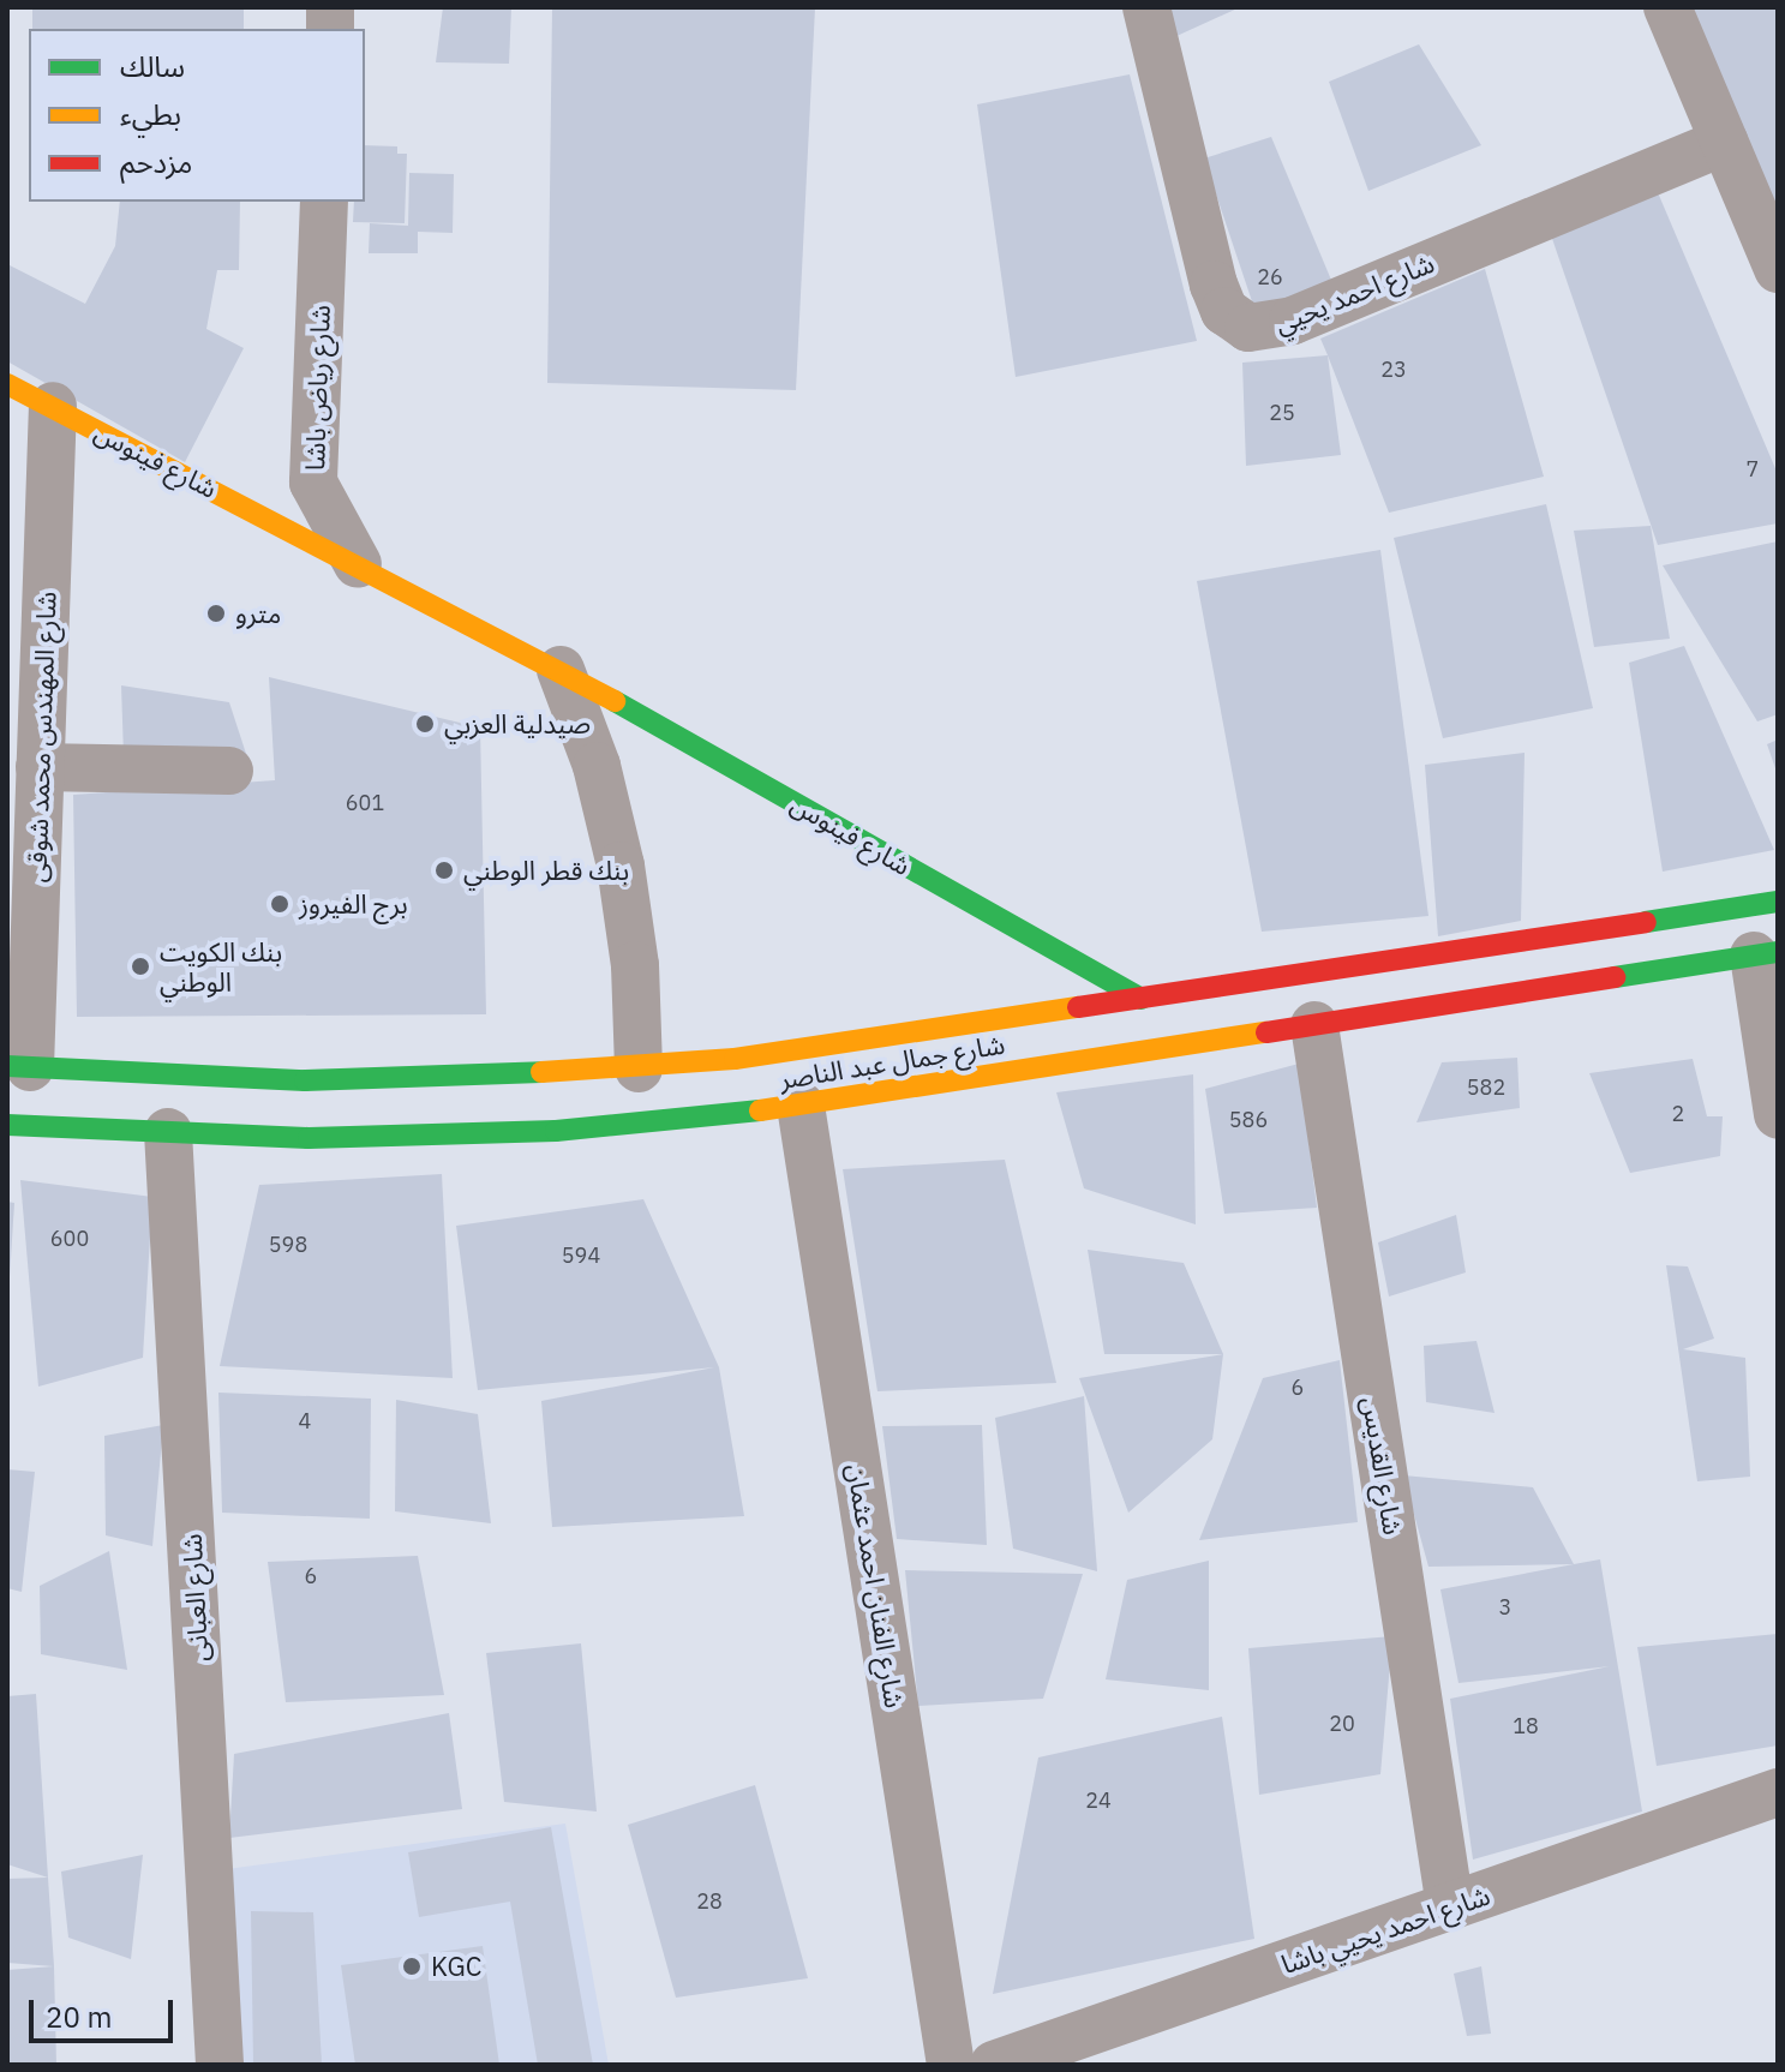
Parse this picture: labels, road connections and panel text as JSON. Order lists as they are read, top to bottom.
{
  "streets": {
    "main road": ["شارع فينوس", "شارع جمال عبد الناصر"],
    "street": [
      "شارع احمد يحيي",
      "شارع رياض باشا",
      "شارع المهندس محمد شوقى",
      "شارع القديس",
      "شارع الفنان احمد عثمان",
      "شارع العبانى",
      "شارع احمد يحيي باشا"
    ]
  },
  "crossings": [
    ["شارع رياض باشا", "شارع فينوس"],
    ["شارع فينوس", "شارع المهندس محمد شوقى"],
    ["شارع فينوس", "شارع جمال عبد الناصر"],
    ["شارع المهندس محمد شوقى", "شارع جمال عبد الناصر"],
    ["شارع جمال عبد الناصر", "شارع القديس"],
    ["شارع جمال عبد الناصر", "شارع الفنان احمد عثمان"],
    ["شارع جمال عبد الناصر", "شارع العبانى"],
    ["شارع القديس", "شارع احمد يحيي باشا"]
  ],
  "places": [
    "مترو",
    "صيدلية العزبي",
    "بنك قطر الوطني",
    "برج الفيروز",
    "بنك الكويت الوطني",
    "KGC"
  ],
  "house_numbers": [
    "26",
    "23",
    "25",
    "7",
    "601",
    "582",
    "2",
    "586",
    "600",
    "598",
    "594",
    "6",
    "4",
    "6",
    "3",
    "20",
    "18",
    "24",
    "28"
  ],
  "legend": ["سالك", "بطيء", "مزدحم"],
  "scale_bar": "20 m"
}
